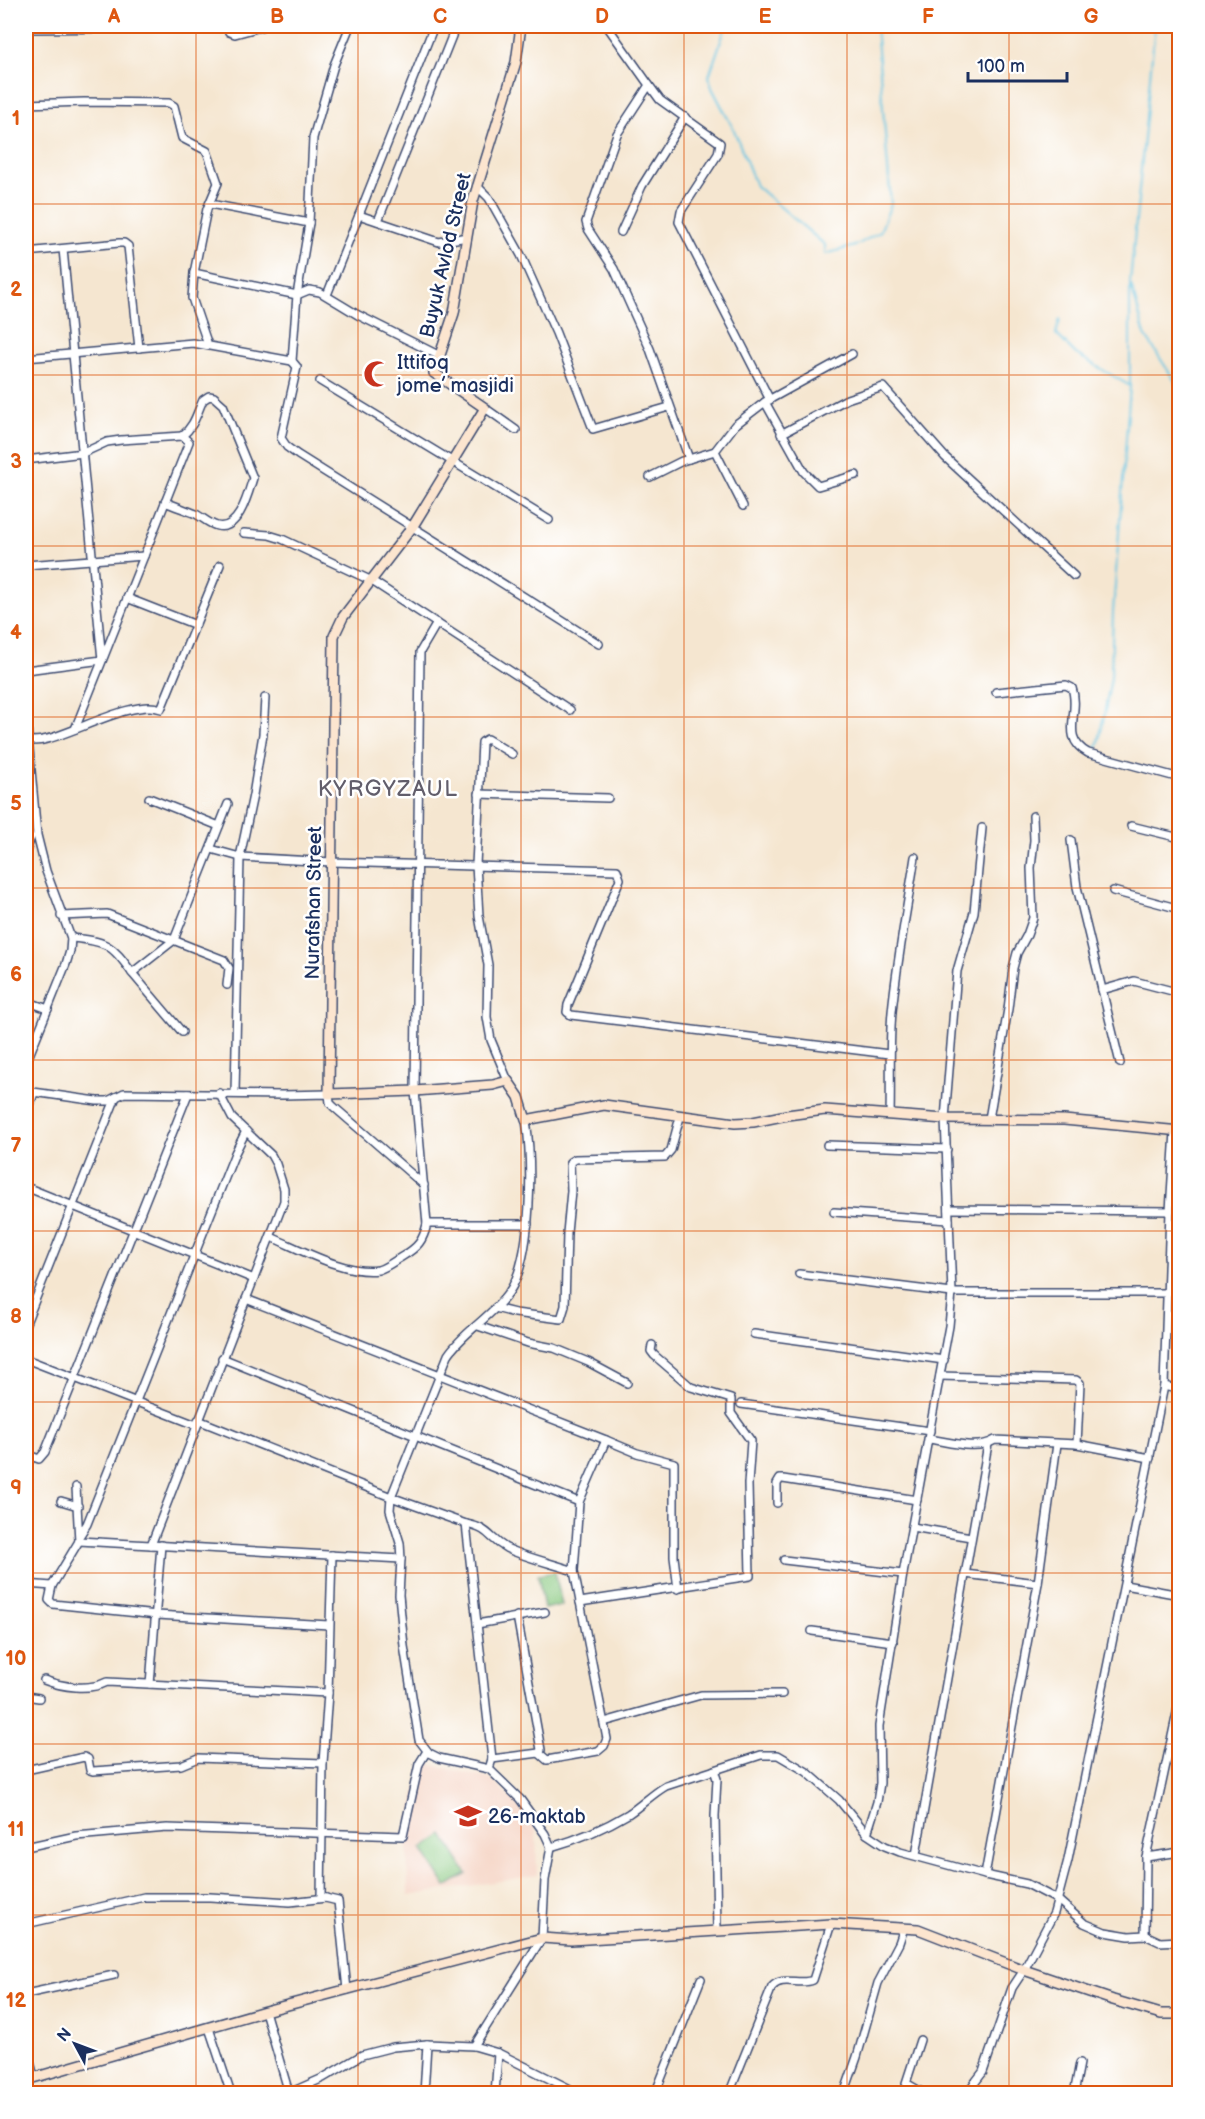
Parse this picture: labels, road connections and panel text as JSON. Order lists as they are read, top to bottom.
{
  "streets": {
    "street": ["Buyuk Avlod Street", "Nurafshan Street"]
  },
  "districts": ["KYRGYZAUL"],
  "places": {
    "mosque": ["Ittifoq jome’ masjidi"],
    "school or university": ["26-maktab"]
  },
  "scale_bar": "100 m",
  "north": "top left",
  "grid": {
    "columns": [
      "A",
      "B",
      "C",
      "D",
      "E",
      "F",
      "G"
    ],
    "rows": [
      "1",
      "2",
      "3",
      "4",
      "5",
      "6",
      "7",
      "8",
      "9",
      "10",
      "11",
      "12"
    ]
  }
}
